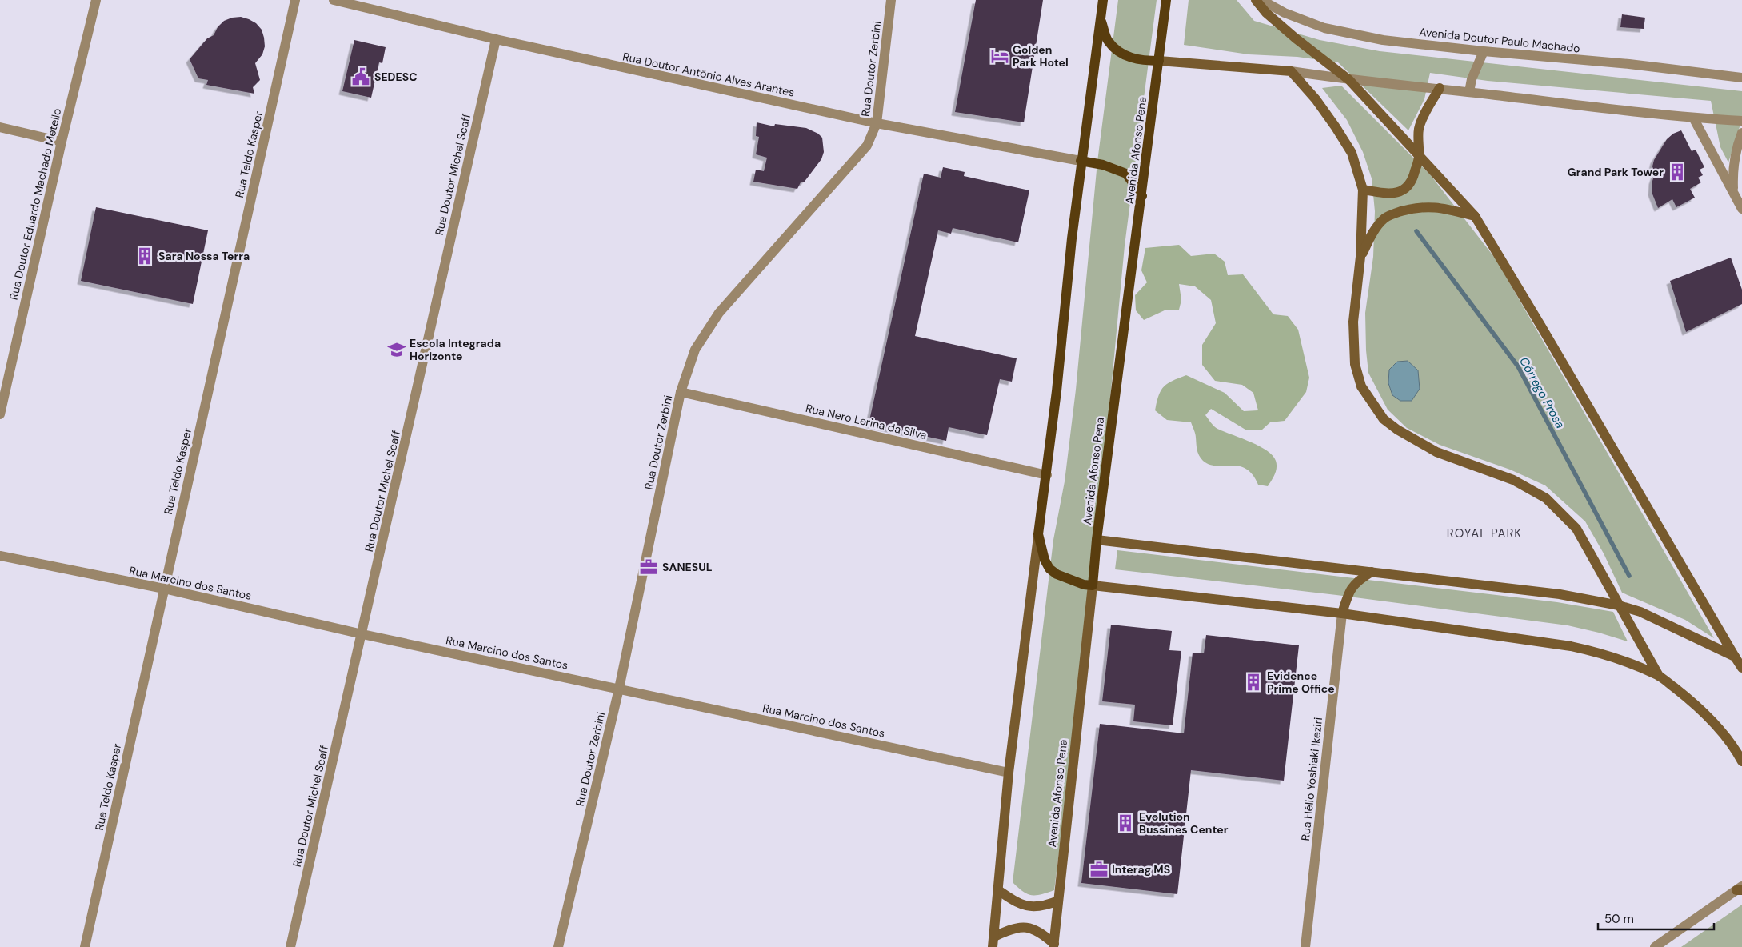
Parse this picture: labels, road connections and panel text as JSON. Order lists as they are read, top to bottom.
{
  "streets": {
    "main road": ["Avenida Afonso Pena"],
    "street": [
      "Avenida Doutor Paulo Machado",
      "Rua Doutor Zerbini",
      "Rua Doutor Antônio Alves Arantes",
      "Rua Teldo Kasper",
      "Rua Doutor Michel Scaff",
      "Rua Doutor Eduardo Machado Metello",
      "Rua Nero Lerina da Silva",
      "Rua Marcino dos Santos",
      "Rua Hélio Yoshiaki Ikeziri"
    ]
  },
  "crossings": [
    ["Rua Doutor Zerbini", "Rua Doutor Antônio Alves Arantes"],
    ["Rua Doutor Zerbini", "Rua Nero Lerina da Silva"],
    ["Rua Doutor Zerbini", "Rua Marcino dos Santos"],
    ["Rua Doutor Antônio Alves Arantes", "Rua Doutor Michel Scaff"],
    ["Rua Teldo Kasper", "Rua Marcino dos Santos"],
    ["Rua Doutor Michel Scaff", "Rua Marcino dos Santos"]
  ],
  "districts": ["ROYAL PARK"],
  "water": ["Córrego Prosa"],
  "places": {
    "hotel": ["Golden Park Hotel"],
    "public building": ["SEDESC"],
    "building": [
      "Grand Park Tower",
      "Sara Nossa Terra",
      "Evidence Prime Office",
      "Evolution Bussines Center"
    ],
    "school or university": ["Escola Integrada Horizonte"],
    "office": ["SANESUL", "Interag MS"]
  },
  "scale_bar": "50 m"
}
